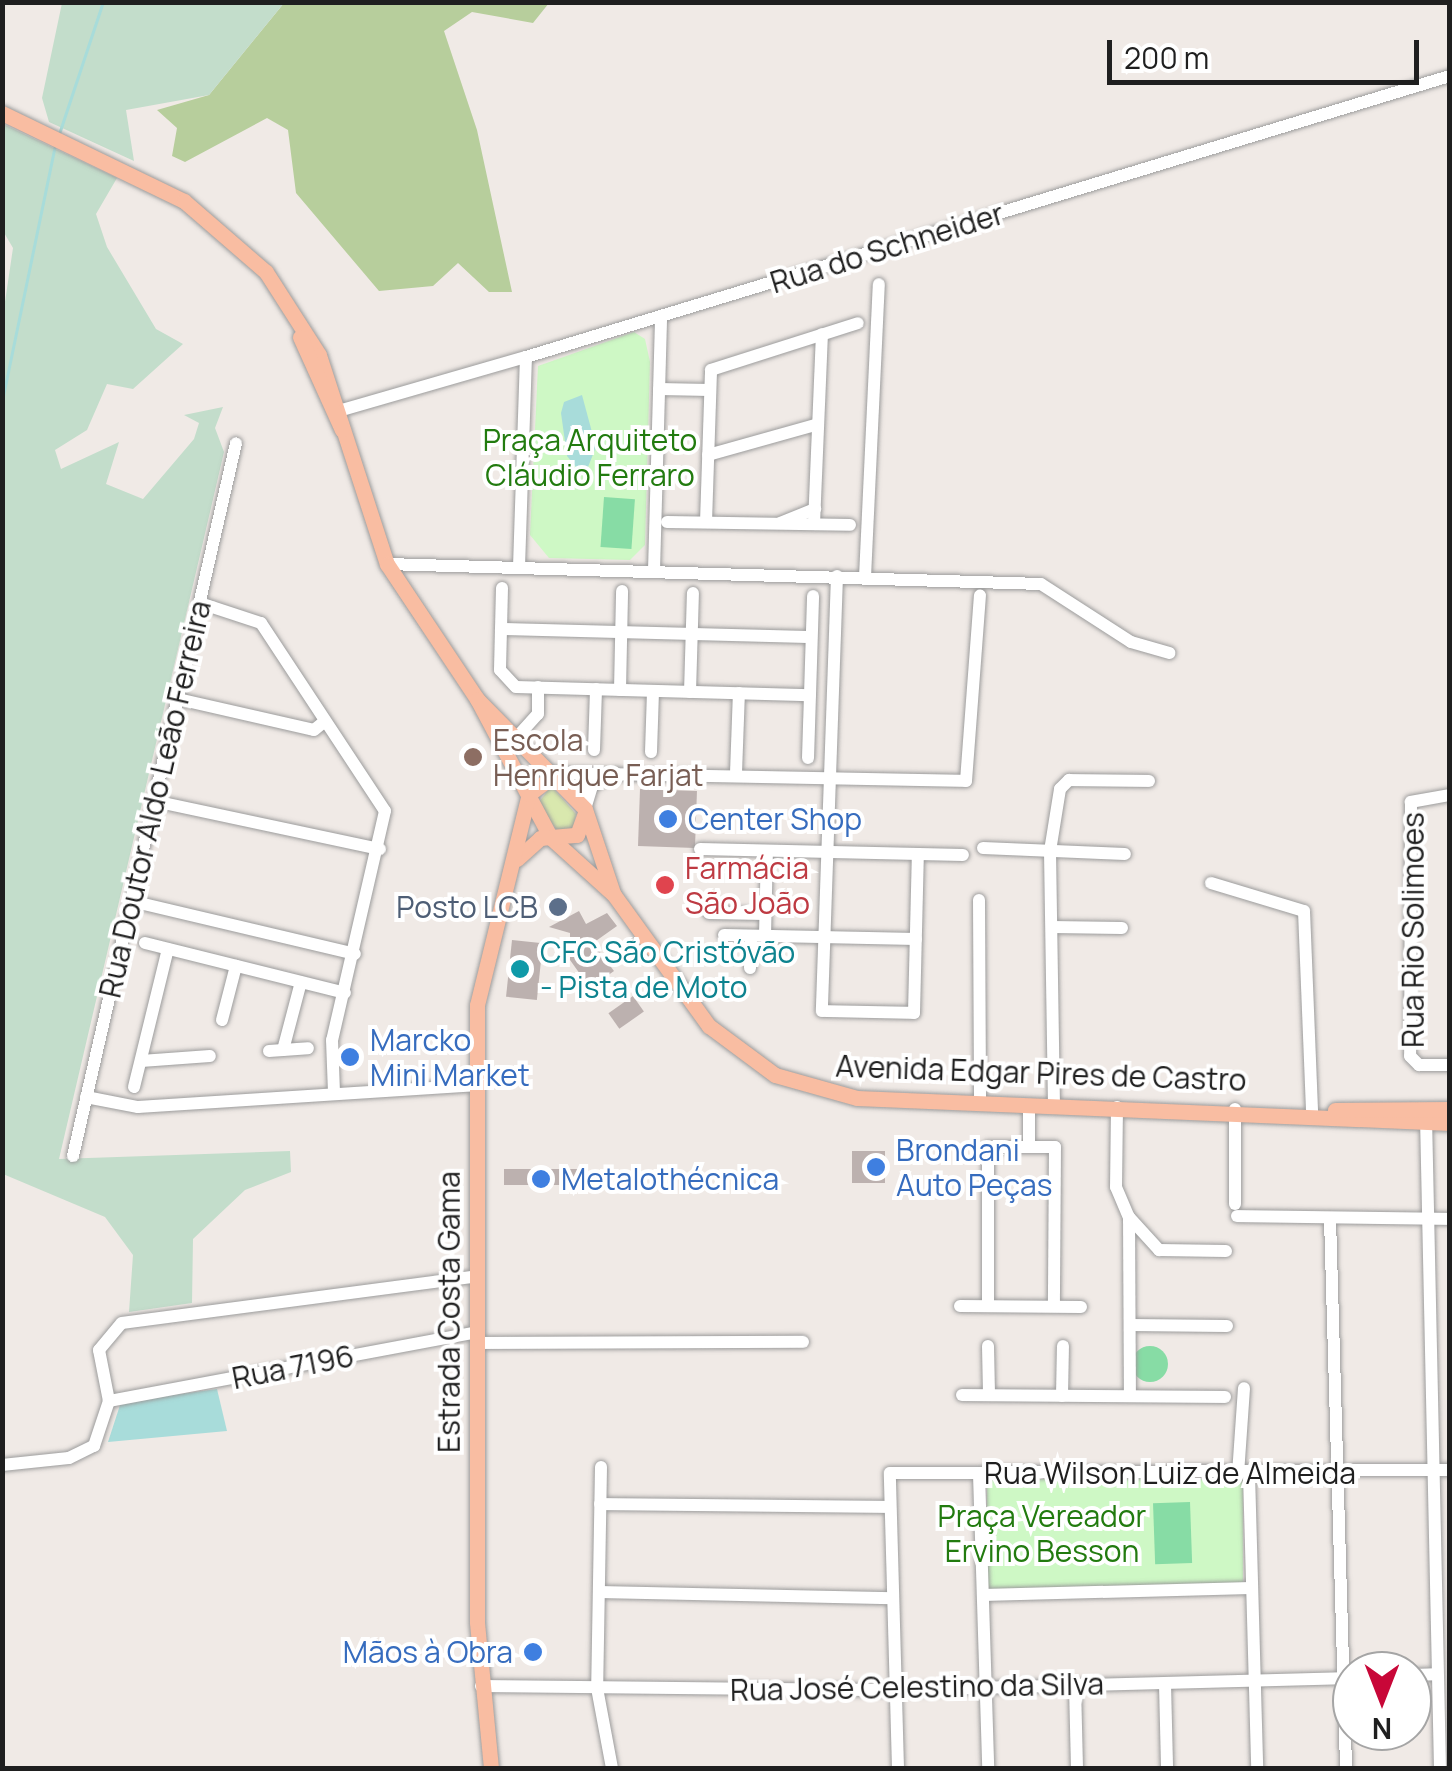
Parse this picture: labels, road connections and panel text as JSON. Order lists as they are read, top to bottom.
{
  "streets": {
    "main road": ["Avenida Edgar Pires de Castro", "Estrada Costa Gama"],
    "street": [
      "Rua do Schneider",
      "Rua Doutor Aldo Leão Ferreira",
      "Rua Rio Solimoes",
      "Rua 7196",
      "Rua Wilson Luiz de Almeida",
      "Rua José Celestino da Silva"
    ]
  },
  "crossings": [
    ["Rua do Schneider", "Avenida Edgar Pires de Castro"],
    ["Avenida Edgar Pires de Castro", "Estrada Costa Gama"],
    ["Estrada Costa Gama", "Rua 7196"],
    ["Estrada Costa Gama", "Rua José Celestino da Silva"]
  ],
  "parks": ["Praça Arquiteto Cláudio Ferraro", "Praça Vereador Ervino Besson"],
  "places": [
    "Escola Henrique Farjat",
    "Center Shop",
    "Farmácia São João",
    "Posto LCB",
    "CFC São Cristóvão - Pista de Moto",
    "Marcko Mini Market",
    "Brondani Auto Peças",
    "Metalothécnica",
    "Mãos à Obra"
  ],
  "scale_bar": "200 m",
  "north": "bottom"
}
